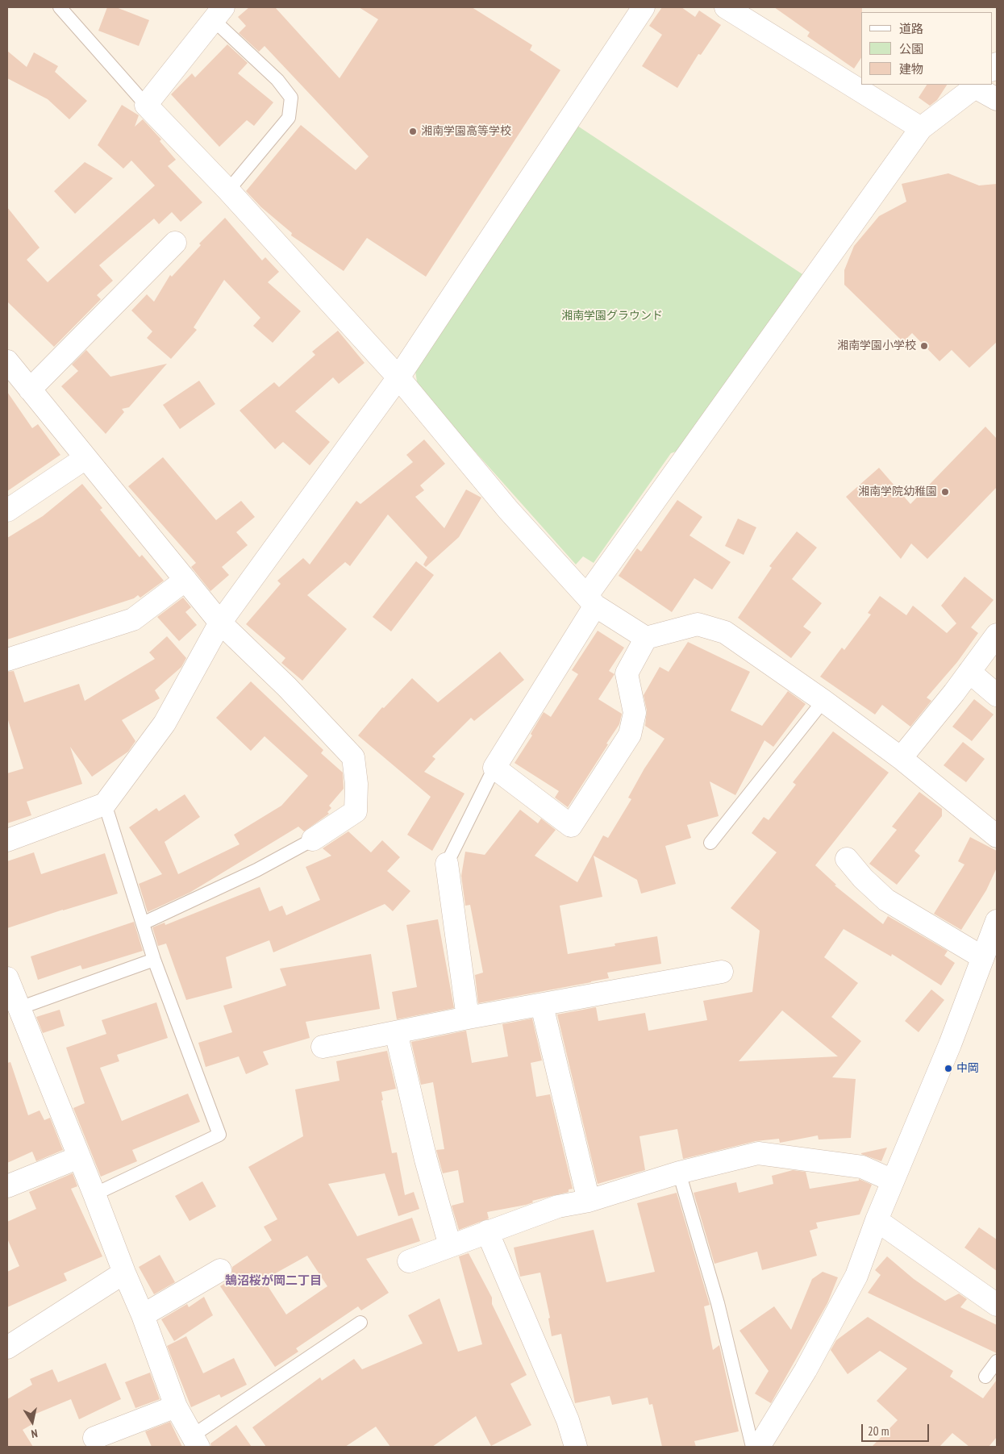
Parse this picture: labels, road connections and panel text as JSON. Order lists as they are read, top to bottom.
{
  "districts": ["鵠沼桜が岡二丁目"],
  "parks": ["湘南学園グラウンド"],
  "places": [
    "湘南学園高等学校",
    "湘南学園小学校",
    "湘南学院幼稚園",
    "中岡"
  ],
  "legend": ["道路", "公園", "建物"],
  "scale_bar": "20 m",
  "north": "bottom"
}
